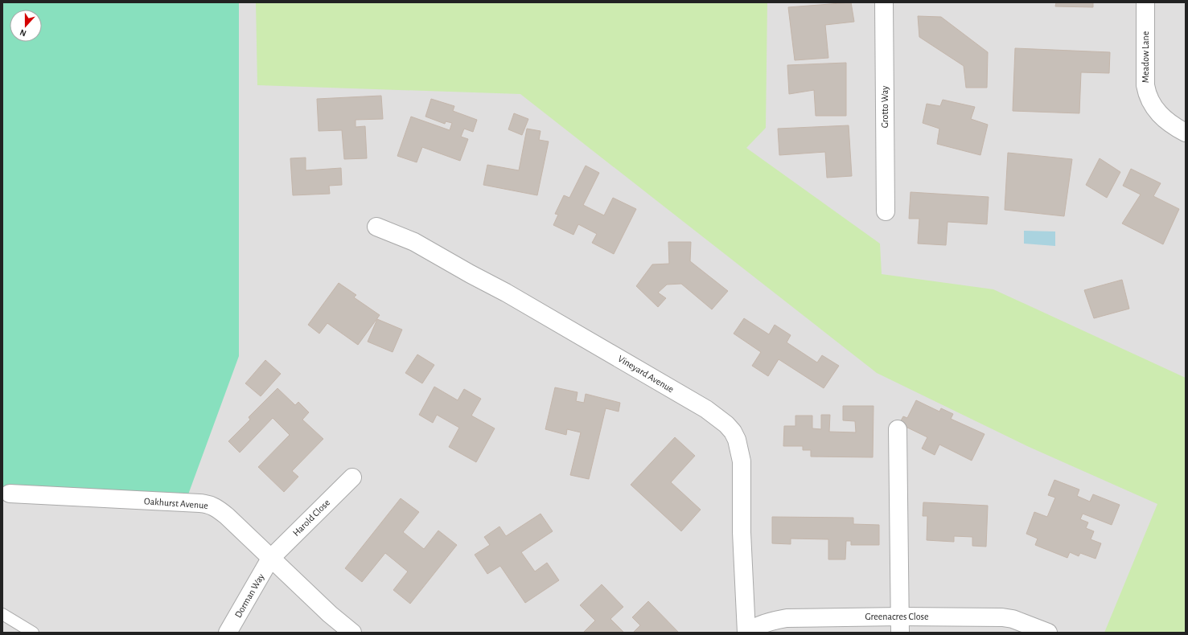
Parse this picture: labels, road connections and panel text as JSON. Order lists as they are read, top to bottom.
{
  "streets": {
    "street": [
      "Meadow Lane",
      "Grotto Way",
      "Vineyard Avenue",
      "Oakhurst Avenue",
      "Harold Close",
      "Dorman Way",
      "Greenacres Close"
    ]
  },
  "crossings": [
    ["Vineyard Avenue", "Greenacres Close"],
    ["Oakhurst Avenue", "Harold Close"],
    ["Oakhurst Avenue", "Dorman Way"],
    ["Harold Close", "Dorman Way"]
  ],
  "north": "bottom"
}
